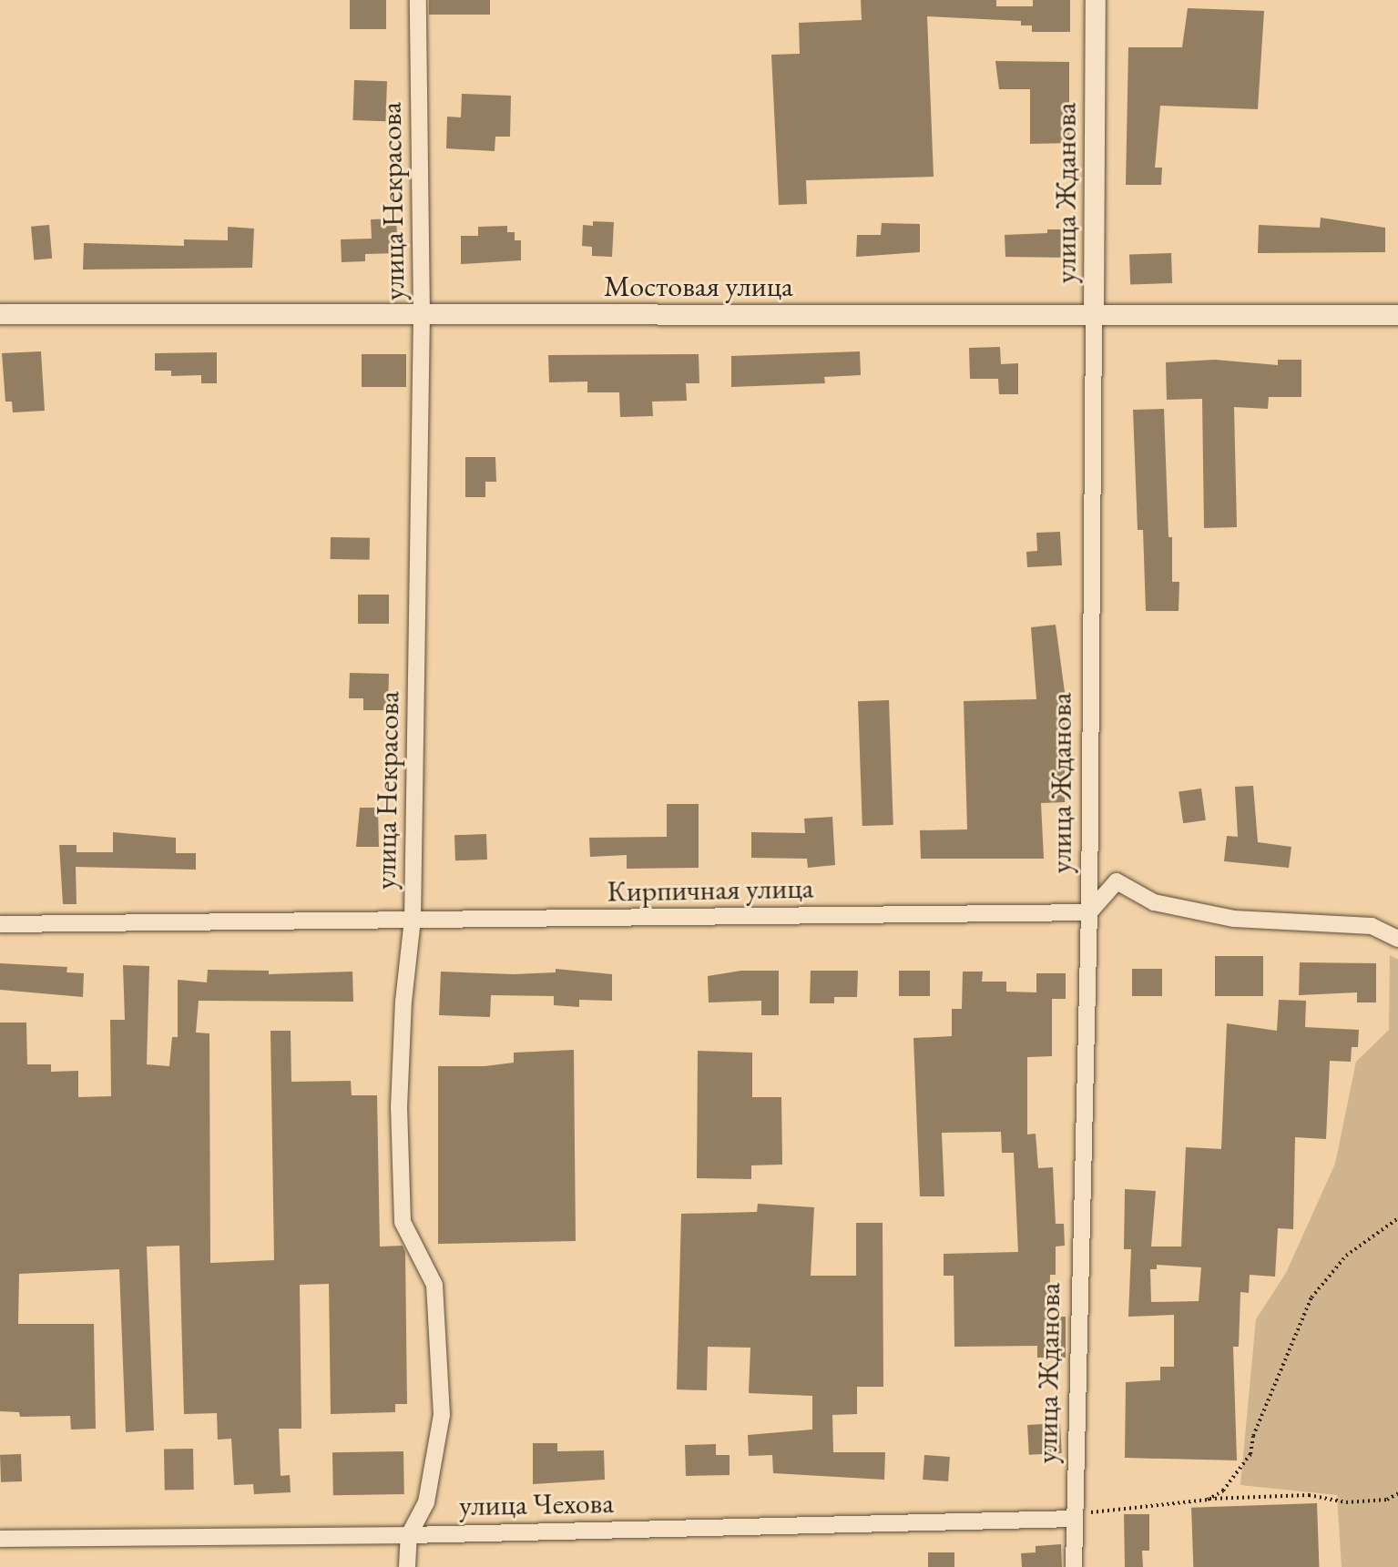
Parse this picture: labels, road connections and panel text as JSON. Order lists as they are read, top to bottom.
{
  "streets": {
    "street": [
      "улица Жданова",
      "улица Некрасова",
      "Мостовая улица",
      "Кирпичная улица",
      "улица Чехова"
    ]
  },
  "crossings": [
    ["улица Жданова", "Мостовая улица"],
    ["улица Жданова", "Кирпичная улица"],
    ["улица Жданова", "улица Чехова"],
    ["улица Некрасова", "Мостовая улица"],
    ["улица Некрасова", "Кирпичная улица"],
    ["улица Некрасова", "улица Чехова"]
  ]
}
